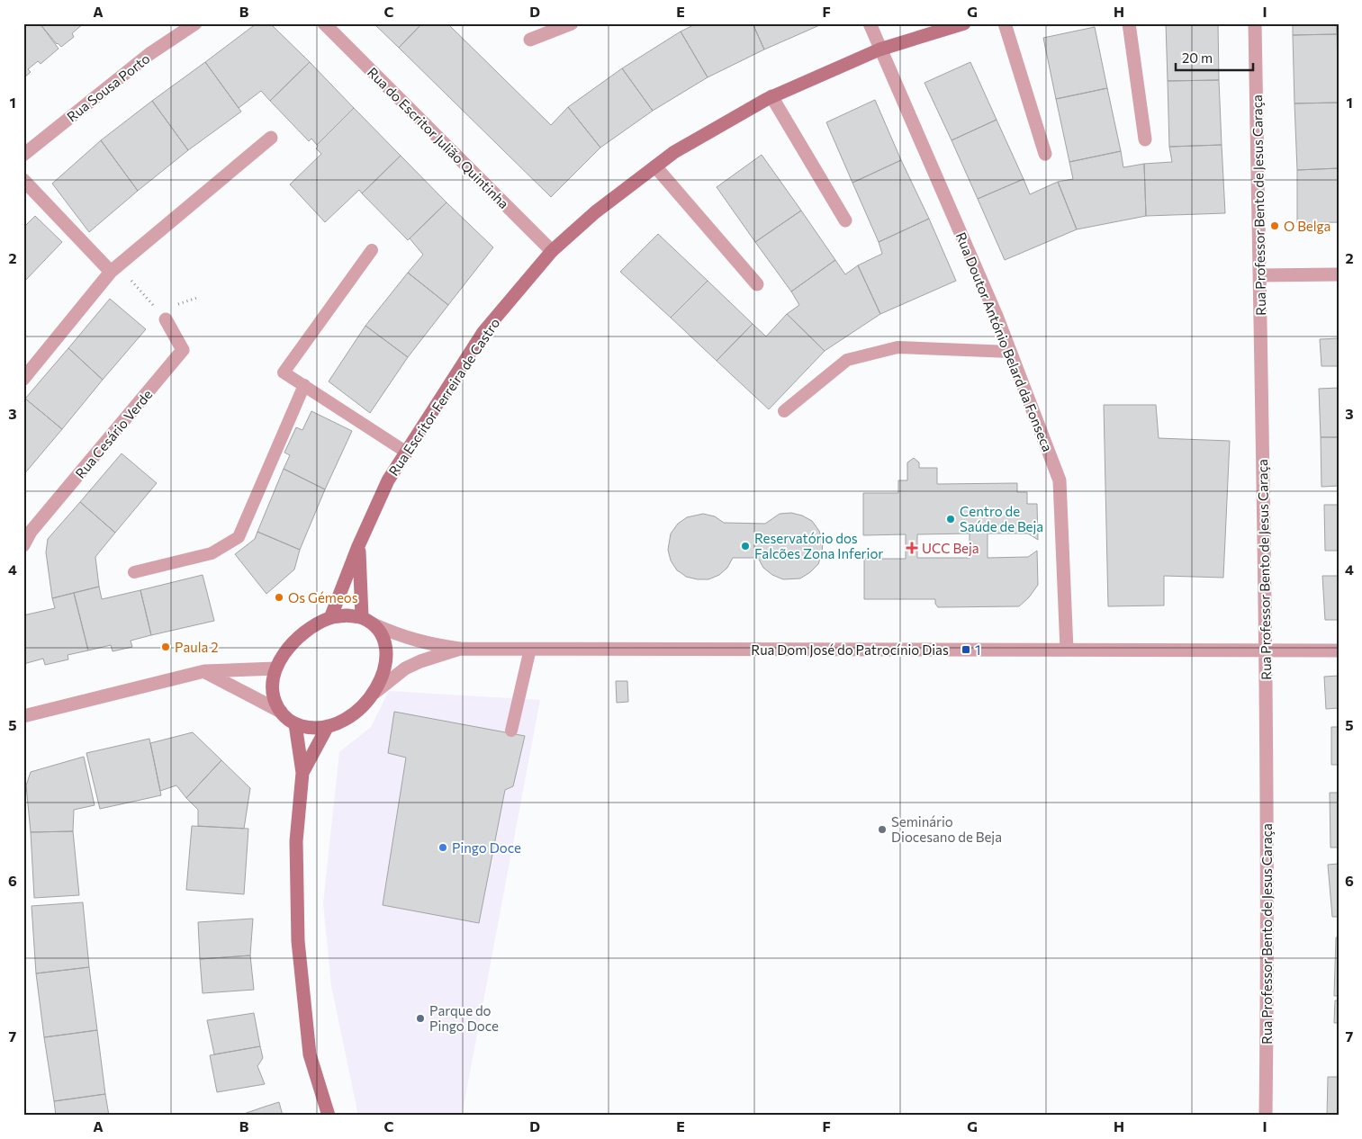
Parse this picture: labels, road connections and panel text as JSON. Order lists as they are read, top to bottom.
{
  "streets": {
    "main road": ["Rua Escritor Ferreira de Castro"],
    "street": [
      "Rua Sousa Porto",
      "Rua do Escritor Julião Quintinha",
      "Rua Professor Bento de Jesus Caraça",
      "Rua Doutor António Belard da Fonseca",
      "Rua Cesário Verde",
      "Rua Dom José do Patrocínio Dias"
    ]
  },
  "crossings": [
    ["Rua do Escritor Julião Quintinha", "Rua Escritor Ferreira de Castro"],
    ["Rua Professor Bento de Jesus Caraça", "Rua Dom José do Patrocínio Dias"],
    ["Rua Doutor António Belard da Fonseca", "Rua Escritor Ferreira de Castro"],
    ["Rua Doutor António Belard da Fonseca", "Rua Dom José do Patrocínio Dias"],
    ["Rua Escritor Ferreira de Castro", "Rua Dom José do Patrocínio Dias"]
  ],
  "places": {
    "other": [
      "O Belga",
      "Centro de Saúde de Beja",
      "Reservatório dos Falcões Zona Inferior",
      "Os Gémeos",
      "Paula 2",
      "Seminário Diocesano de Beja",
      "Pingo Doce",
      "Parque do Pingo Doce"
    ],
    "health": ["UCC Beja"],
    "transit": ["1"]
  },
  "scale_bar": "20 m",
  "grid": {
    "columns": [
      "A",
      "B",
      "C",
      "D",
      "E",
      "F",
      "G",
      "H",
      "I"
    ],
    "rows": [
      "1",
      "2",
      "3",
      "4",
      "5",
      "6",
      "7"
    ]
  }
}
